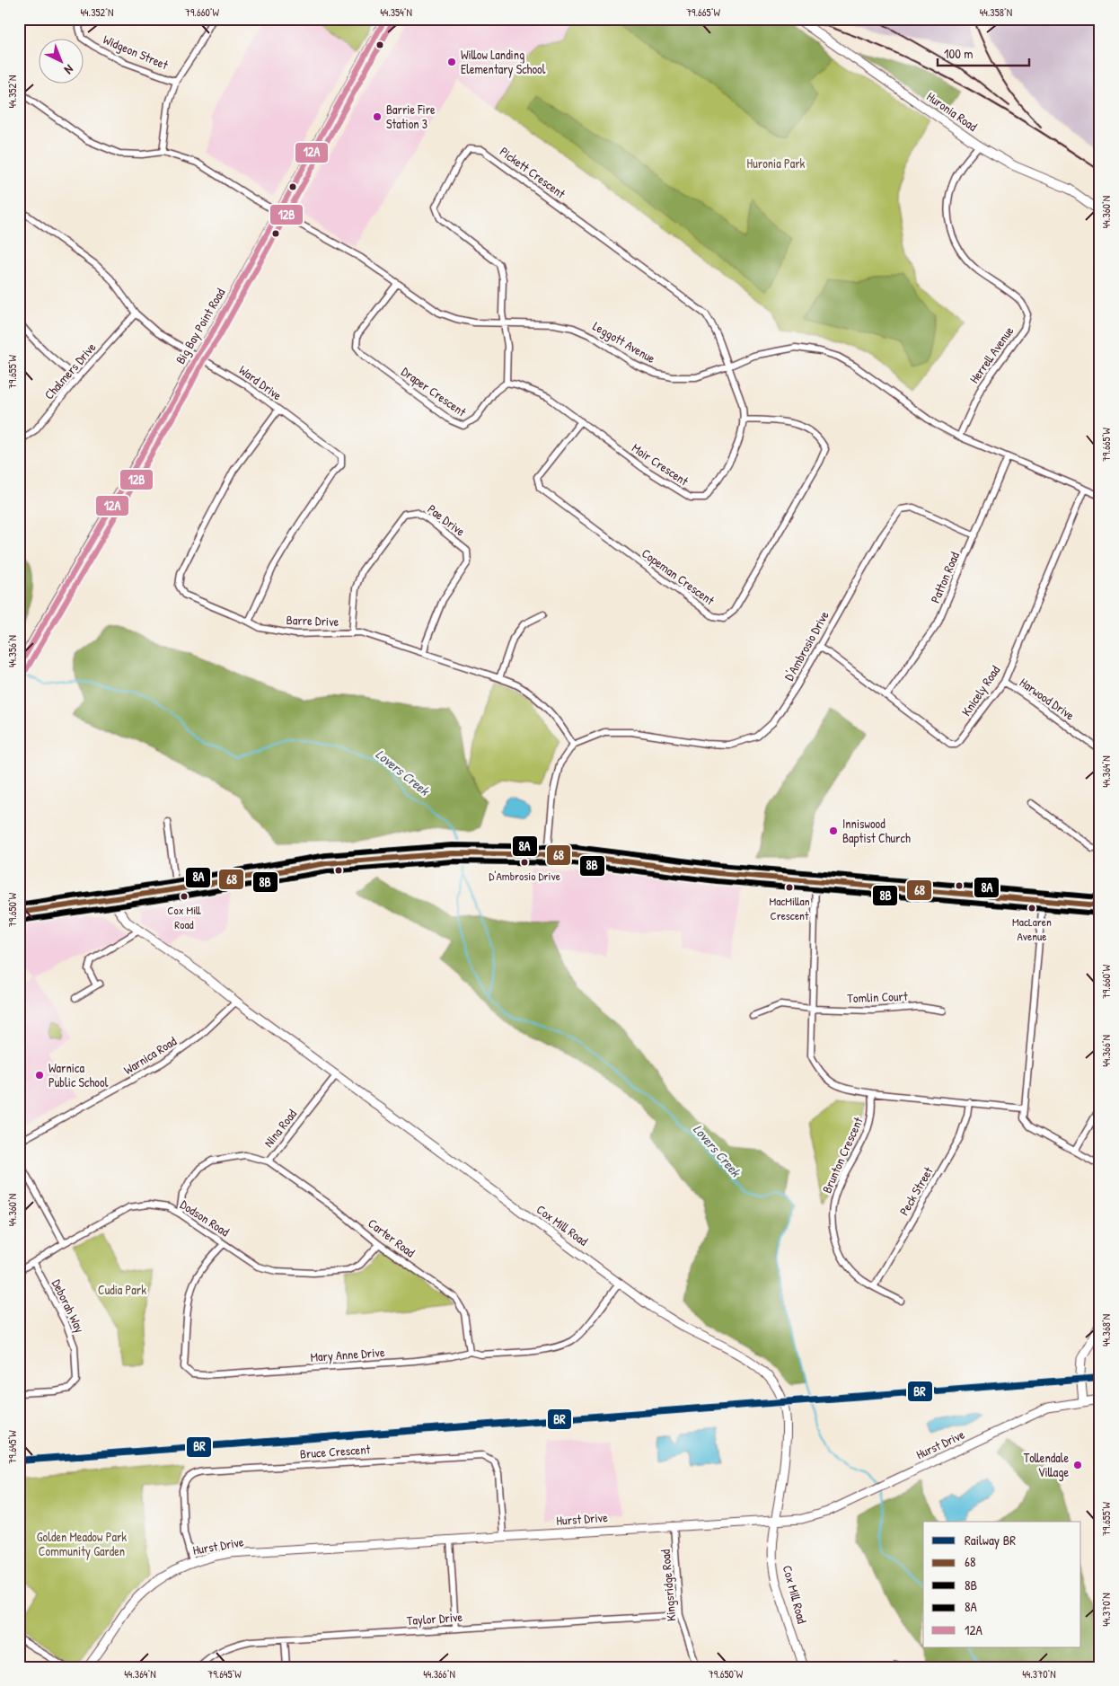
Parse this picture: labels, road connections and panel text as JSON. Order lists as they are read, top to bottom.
{
  "streets": {
    "main road": ["Big Bay Point Road"],
    "street": [
      "Widgeon Street",
      "Huronia Road",
      "Pickett Crescent",
      "Leggott Avenue",
      "Herrell Avenue",
      "Chalmers Drive",
      "Ward Drive",
      "Draper Crescent",
      "Moir Crescent",
      "Pae Drive",
      "Copeman Crescent",
      "Patton Road",
      "Barre Drive",
      "D'Ambrosio Drive",
      "Knicely Road",
      "Harwood Drive",
      "Tomlin Court",
      "Warnica Road",
      "Nina Road",
      "Brunton Crescent",
      "Peck Street",
      "Dodson Road",
      "Cox Mill Road",
      "Carter Road",
      "Deborah Way",
      "Mary Anne Drive",
      "Hurst Drive",
      "Bruce Crescent",
      "Kingsridge Road",
      "Taylor Drive"
    ]
  },
  "crossings": [
    ["Huronia Road", "Herrell Avenue"],
    ["Pickett Crescent", "Leggott Avenue"],
    ["Pickett Crescent", "Moir Crescent"],
    ["Big Bay Point Road", "Leggott Avenue"],
    ["Big Bay Point Road", "Ward Drive"],
    ["Leggott Avenue", "Herrell Avenue"],
    ["Leggott Avenue", "Draper Crescent"],
    ["Leggott Avenue", "Moir Crescent"],
    ["Chalmers Drive", "Ward Drive"],
    ["Ward Drive", "Barre Drive"],
    ["Draper Crescent", "Moir Crescent"],
    ["Moir Crescent", "Copeman Crescent"],
    ["Pae Drive", "Barre Drive"],
    ["Patton Road", "D'Ambrosio Drive"],
    ["Patton Road", "Knicely Road"],
    ["Barre Drive", "D'Ambrosio Drive"],
    ["D'Ambrosio Drive", "Knicely Road"],
    ["Knicely Road", "Harwood Drive"],
    ["Warnica Road", "Cox Mill Road"],
    ["Nina Road", "Dodson Road"],
    ["Nina Road", "Cox Mill Road"],
    ["Nina Road", "Carter Road"],
    ["Brunton Crescent", "Peck Street"],
    ["Dodson Road", "Carter Road"],
    ["Dodson Road", "Deborah Way"],
    ["Dodson Road", "Mary Anne Drive"],
    ["Cox Mill Road", "Mary Anne Drive"],
    ["Cox Mill Road", "Hurst Drive"],
    ["Carter Road", "Mary Anne Drive"],
    ["Hurst Drive", "Bruce Crescent"],
    ["Hurst Drive", "Kingsridge Road"],
    ["Kingsridge Road", "Taylor Drive"]
  ],
  "water": ["Lovers Creek"],
  "parks": ["Huronia Park", "Cudia Park", "Golden Meadow Park Community Garden"],
  "places": [
    "Willow Landing Elementary School",
    "Barrie Fire Station 3",
    "Inniswood Baptist Church",
    "D'Ambrosio Drive",
    "MacMillan Crescent",
    "Cox Mill Road",
    "MacLaren Avenue",
    "Warnica Public School",
    "Tollendale Village"
  ],
  "lines": [
    "transit line 12A",
    "transit line 12B",
    "transit line 8A",
    "transit line 68",
    "transit line 8B",
    "rail line BR"
  ],
  "legend": [
    "Railway BR",
    "68",
    "8B",
    "8A",
    "12A"
  ],
  "scale_bar": "100 m",
  "north": "bottom right",
  "coordinates": [
    "44.352°N",
    "79.660°W",
    "44.354°N",
    "79.665°W",
    "44.358°N",
    "44.360°N",
    "79.655°W",
    "44.356°N",
    "44.364°N",
    "79.650°W",
    "44.366°N",
    "44.368°N",
    "79.645°W",
    "44.370°N"
  ]
}
